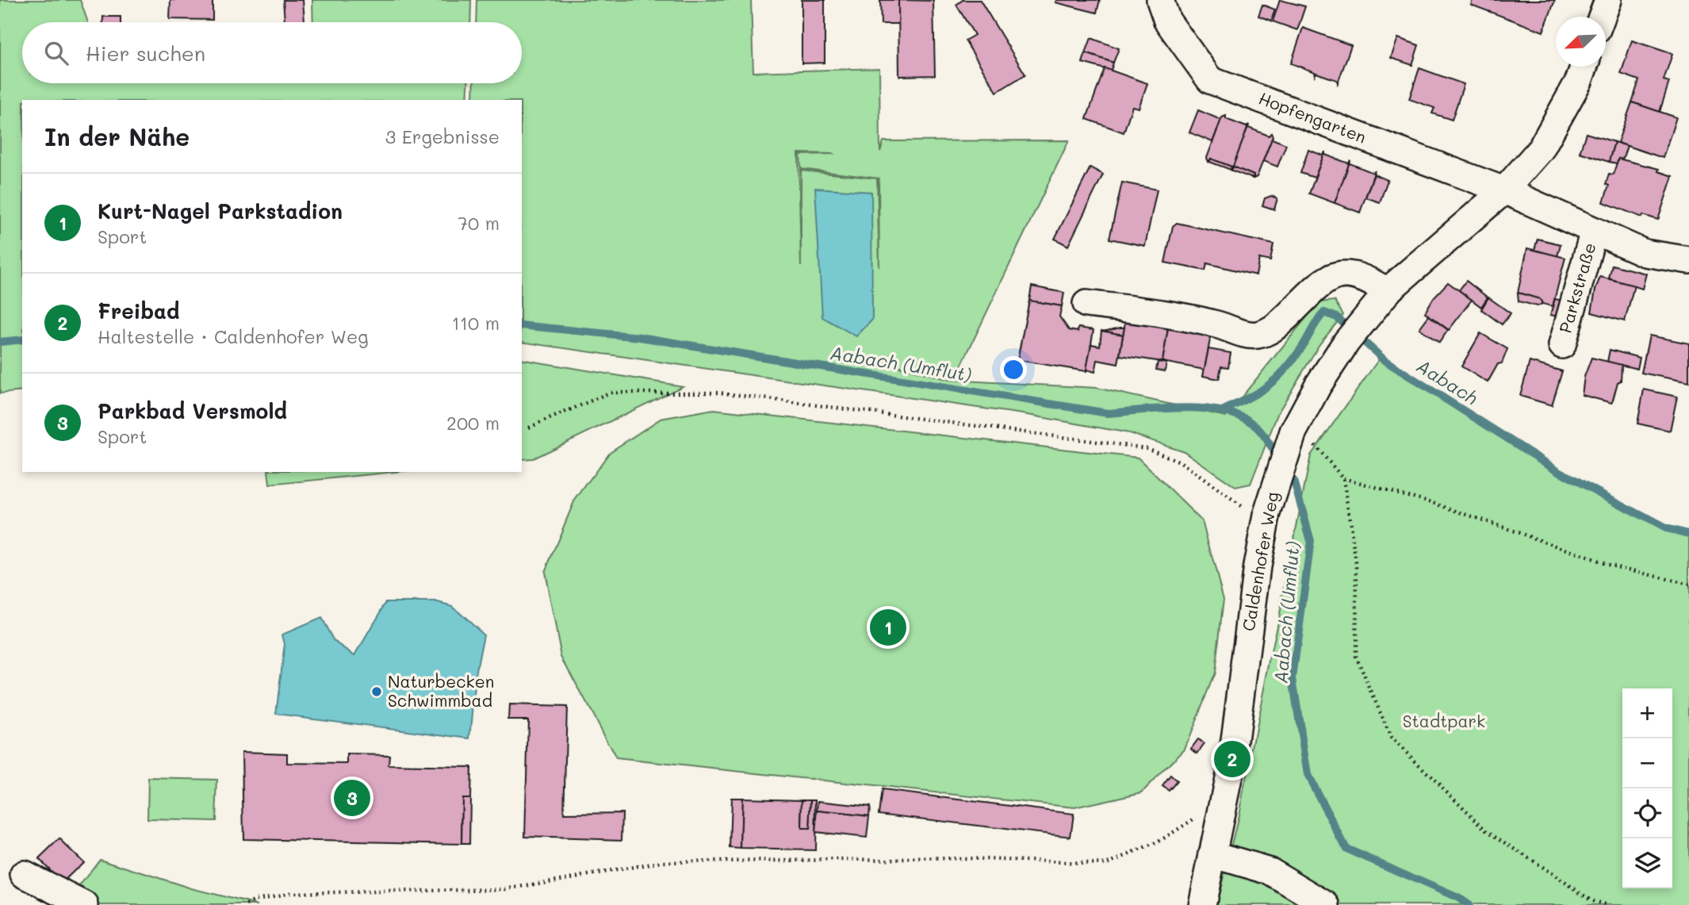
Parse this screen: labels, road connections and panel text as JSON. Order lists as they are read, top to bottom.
{
  "streets": {
    "street": ["Hopfengarten", "Parkstraße", "Caldenhofer Weg"]
  },
  "crossings": [
    ["Hopfengarten", "Parkstraße"],
    ["Hopfengarten", "Caldenhofer Weg"],
    ["Parkstraße", "Caldenhofer Weg"]
  ],
  "water": ["Aabach (Umflut)", "Aabach"],
  "parks": ["Stadtpark"],
  "places": ["Naturbecken Schwimmbad"],
  "north": "bottom left",
  "page": {
    "search": "Hier suchen",
    "heading": ["In der Nähe", "3 Ergebnisse"],
    "list": [
      {
        "mark": "1",
        "name": "Kurt-Nagel Parkstadion",
        "note": "Sport",
        "value": "70 m"
      },
      {
        "mark": "2",
        "name": "Freibad",
        "note": "Haltestelle · Caldenhofer Weg",
        "value": "110 m"
      },
      {
        "mark": "3",
        "name": "Parkbad Versmold",
        "note": "Sport",
        "value": "200 m"
      }
    ],
    "pins": ["1", "2", "3"],
    "map_buttons": ["+", "−"]
  }
}
